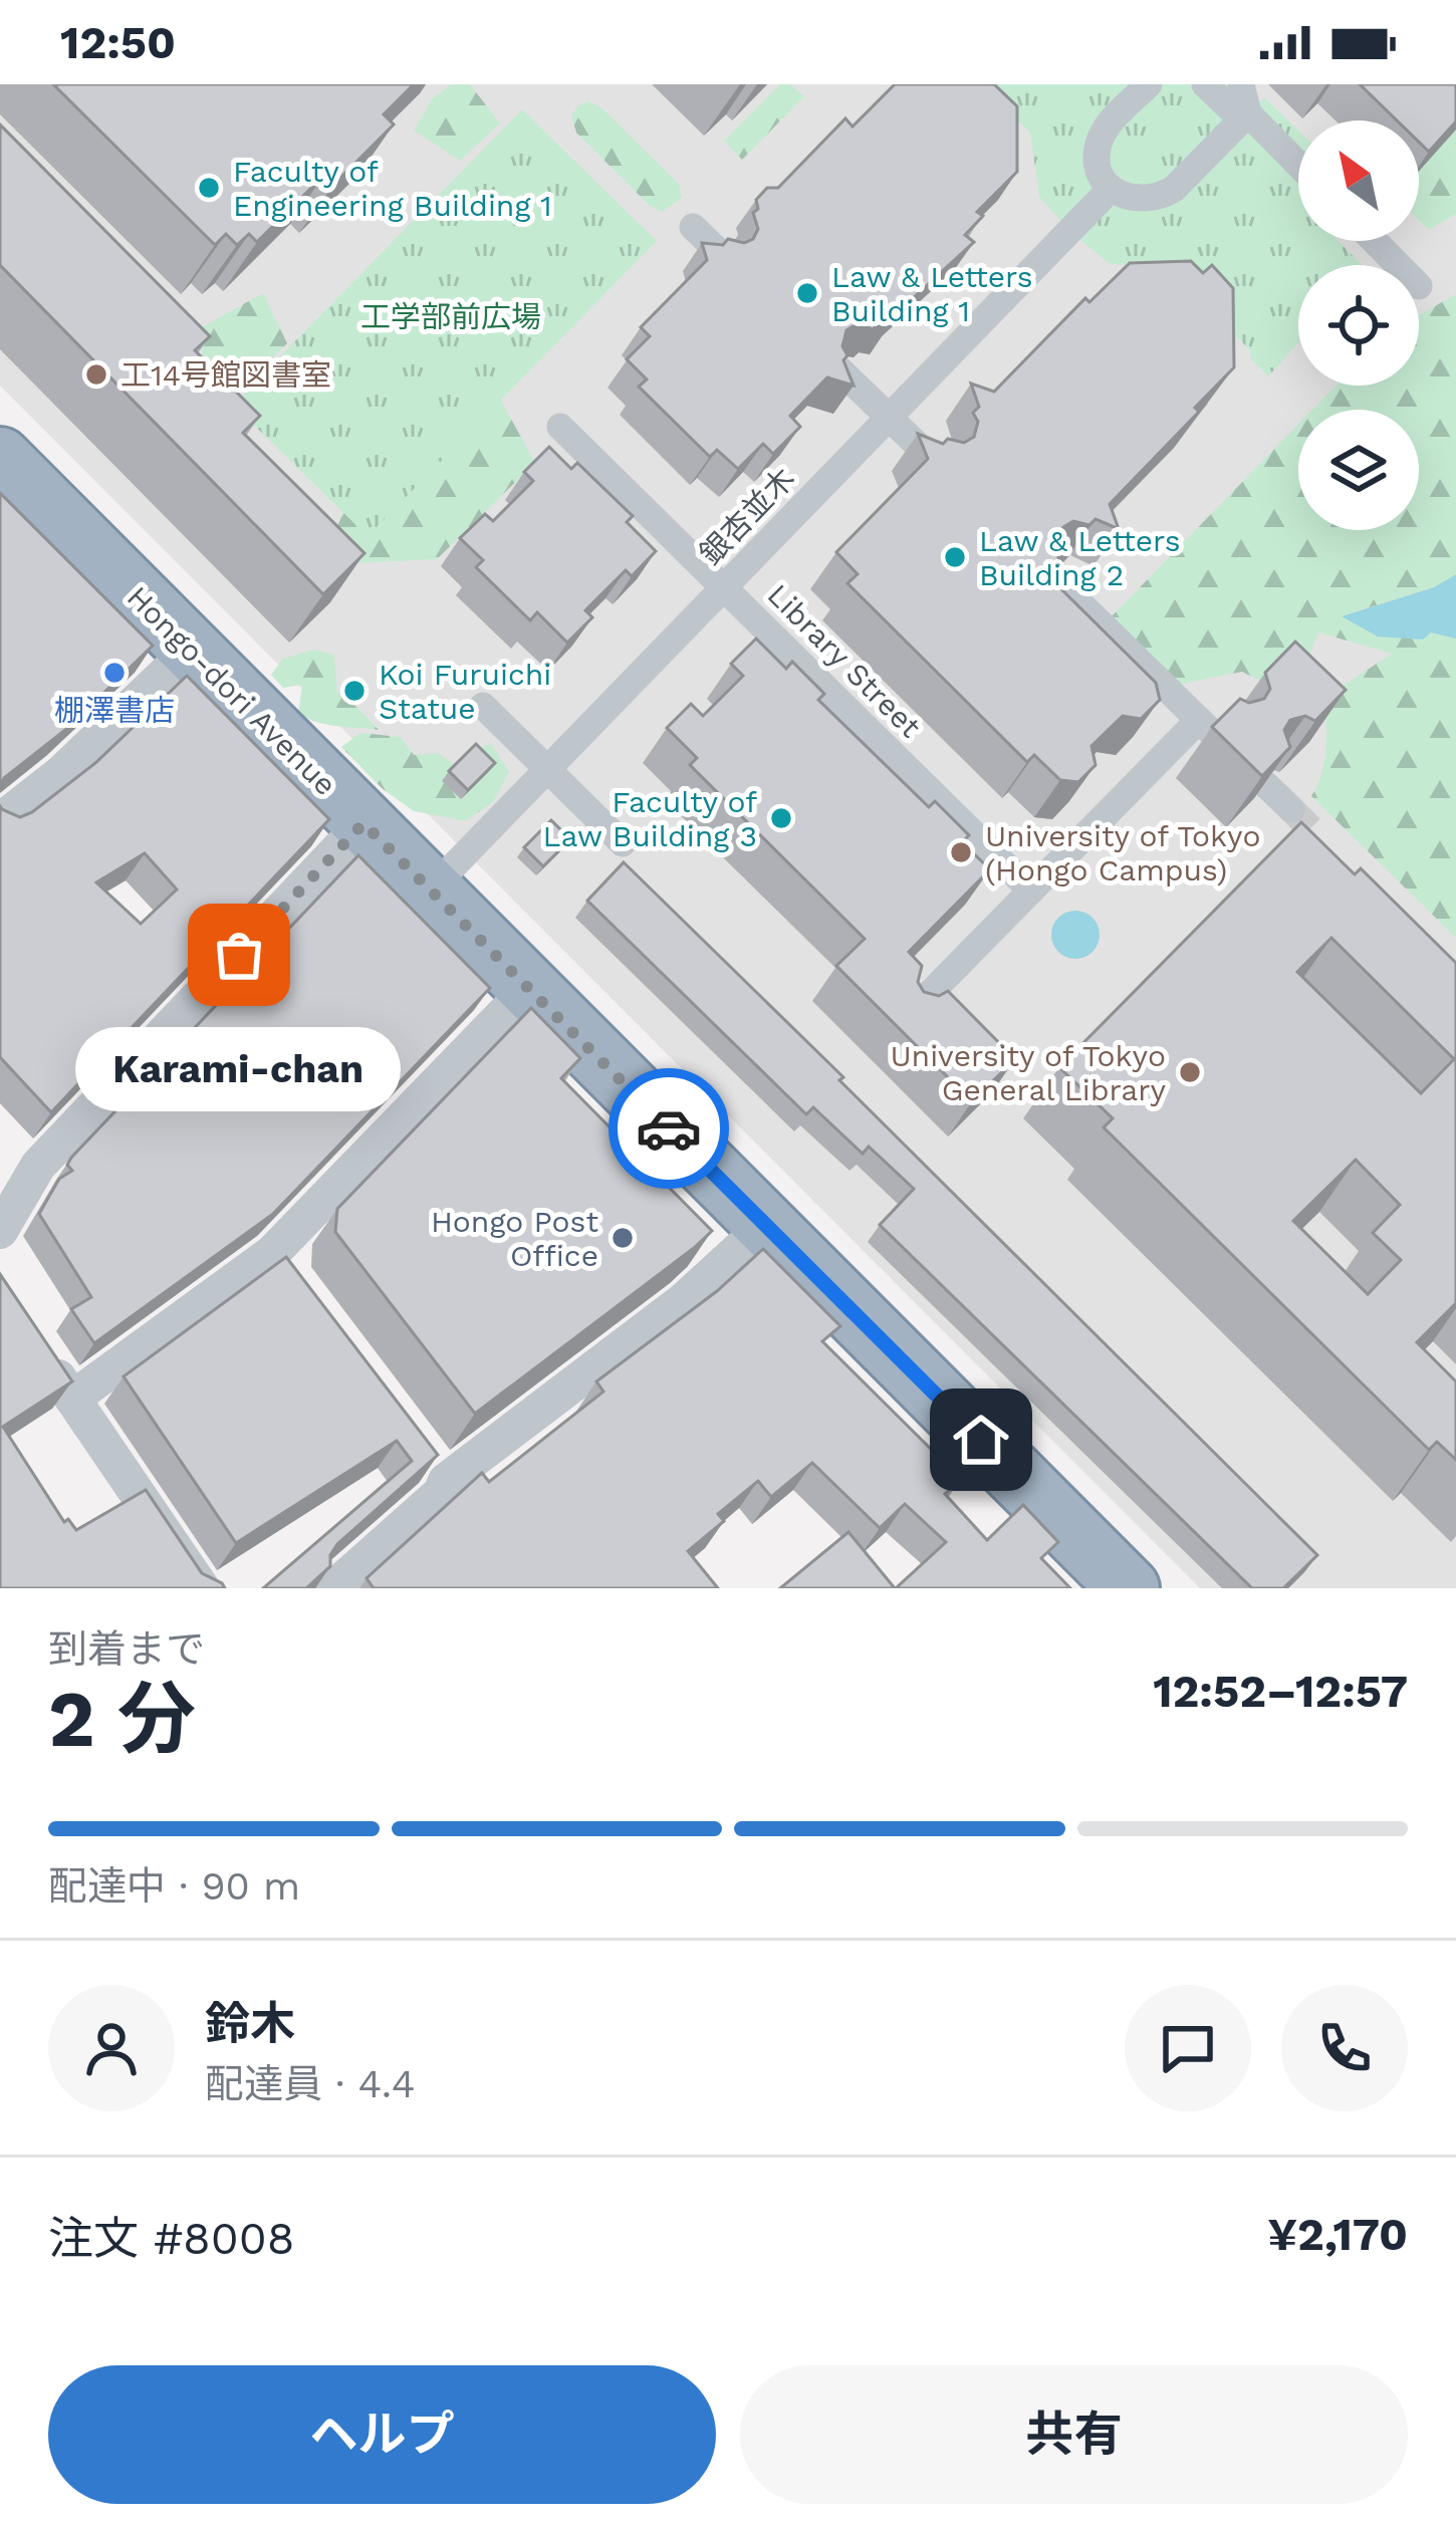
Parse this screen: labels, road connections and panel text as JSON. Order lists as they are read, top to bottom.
{
  "streets": {
    "highway": ["Hongo-dori Avenue"],
    "street": ["銀杏並木", "Library Street"]
  },
  "crossings": [
    ["銀杏並木", "Library Street"],
    ["銀杏並木", "Hongo-dori Avenue"]
  ],
  "parks": ["工学部前広場"],
  "places": [
    "Faculty of Engineering Building 1",
    "Law & Letters Building 1",
    "工14号館図書室",
    "Law & Letters Building 2",
    "棚澤書店",
    "Koi Furuichi Statue",
    "Faculty of Law Building 3",
    "University of Tokyo (Hongo Campus)",
    "Karami-chan",
    "University of Tokyo General Library",
    "Hongo Post Office"
  ],
  "north": "top left",
  "page": {
    "status": "12:50",
    "bubble": "Karami-chan",
    "heading": ["2 分", "到着まで", "12:52–12:57"],
    "panel": [
      "鈴木",
      "配達員 · 4.4",
      "注文 #8008",
      "¥2,170"
    ],
    "bar": "配達中 · 90 m",
    "buttons": ["ヘルプ", "共有"]
  }
}
